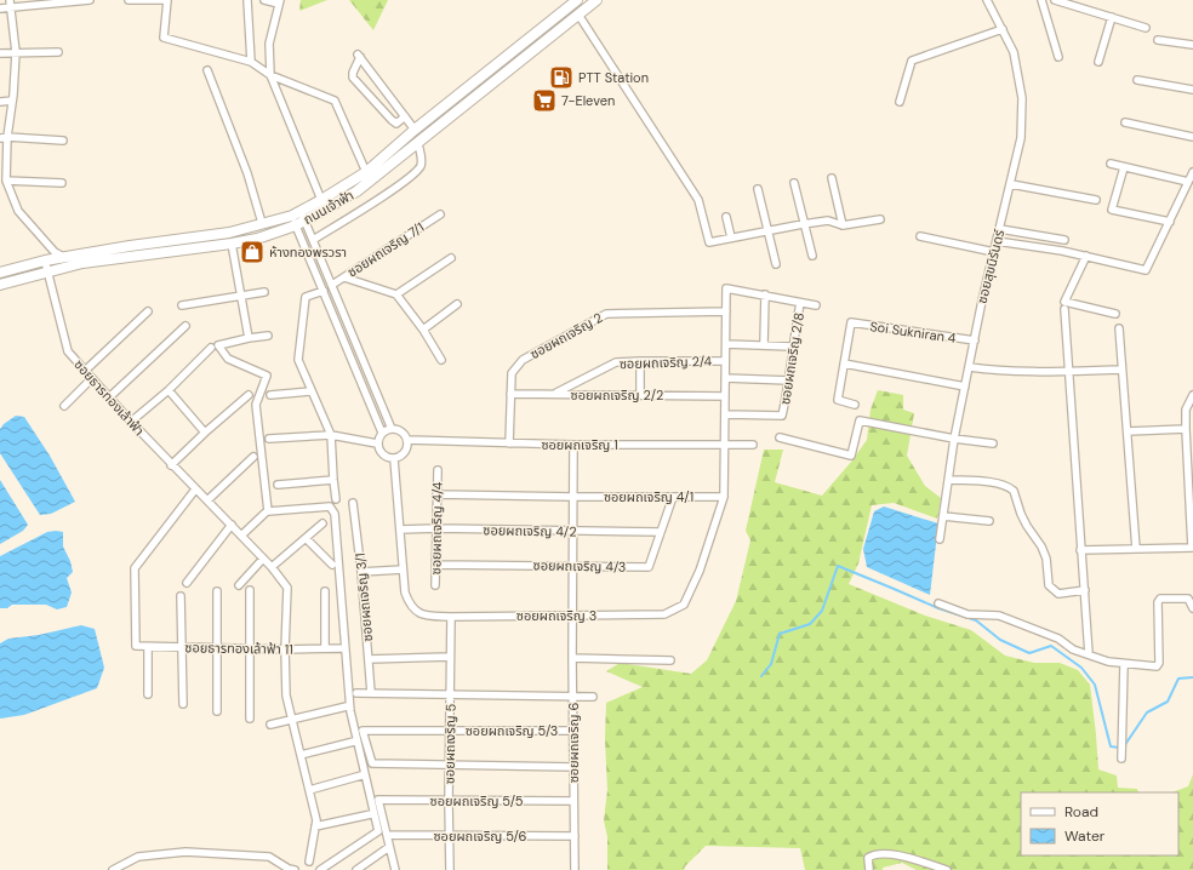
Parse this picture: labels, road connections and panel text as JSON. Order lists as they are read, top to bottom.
{
  "streets": {
    "main road": ["ถนนเจ้าฟ้า"],
    "street": [
      "ซอยผถเจริญ 7/1",
      "ซอยสุขนิรันดร์",
      "Soi Sukniran 4",
      "ซอยผถเจริญ 2",
      "ซอยผถเจริญ 2/8",
      "ซอยผถเจริญ 2/4",
      "ซอยผถเจริญ 2/2",
      "ซอยธารทองเล้าฟ้า",
      "ซอยผถเจริญ 1",
      "ซอยผถเจริญ 4/1",
      "ซอยผถเจริญ 4/4",
      "ซอยผถเจริญ 4/2",
      "ซอยผถเจริญ 4/3",
      "ซอยผถเจริญ 3/1",
      "ซอยผถเจริญ 3",
      "ซอยธารทองเล้าฟ้า 11",
      "ซอยผถเจริญ 5/3",
      "ซอยผถเจริญ 6",
      "ซอยผถเงริญ 5",
      "ซอยผถเจริญ 5/5",
      "ซอยผถเจริญ 5/6"
    ]
  },
  "crossings": [
    ["ถนนเจ้าฟ้า", "ซอยธารทองเล้าฟ้า"],
    ["ซอยสุขนิรันดร์", "Soi Sukniran 4"],
    ["ซอยผถเจริญ 2", "ซอยผถเจริญ 2/2"],
    ["ซอยผถเจริญ 2", "ซอยผถเจริญ 1"],
    ["ซอยผถเจริญ 2/4", "ซอยผถเจริญ 2/2"],
    ["ซอยธารทองเล้าฟ้า", "ซอยธารทองเล้าฟ้า 11"],
    ["ซอยผถเจริญ 1", "ซอยผถเจริญ 3"],
    ["ซอยผถเจริญ 4/1", "ซอยผถเจริญ 4/4"],
    ["ซอยผถเจริญ 4/1", "ซอยผถเจริญ 4/3"],
    ["ซอยผถเจริญ 4/1", "ซอยผถเจริญ 3"],
    ["ซอยผถเจริญ 4/4", "ซอยผถเจริญ 4/2"],
    ["ซอยผถเจริญ 4/4", "ซอยผถเจริญ 4/3"],
    ["ซอยผถเจริญ 4/2", "ซอยผถเจริญ 4/3"],
    ["ซอยผถเจริญ 4/2", "ซอยผถเจริญ 3"],
    ["ซอยผถเจริญ 3", "ซอยผถเจริญ 6"],
    ["ซอยผถเจริญ 3", "ซอยผถเงริญ 5"],
    ["ซอยผถเจริญ 5/3", "ซอยผถเจริญ 6"],
    ["ซอยผถเจริญ 5/3", "ซอยผถเงริญ 5"],
    ["ซอยผถเจริญ 6", "ซอยผถเจริญ 5/5"],
    ["ซอยผถเจริญ 6", "ซอยผถเจริญ 5/6"],
    ["ซอยผถเงริญ 5", "ซอยผถเจริญ 5/5"],
    ["ซอยผถเงริญ 5", "ซอยผถเจริญ 5/6"],
    ["ซอยผถเจริญ 5/5", "ซอยผถเจริญ 5/6"]
  ],
  "places": {
    "fuel station": ["PTT Station"],
    "supermarket": ["7-Eleven"],
    "shop": ["ห้างทองพรวรา"]
  },
  "legend": ["Road", "Water"]
}
